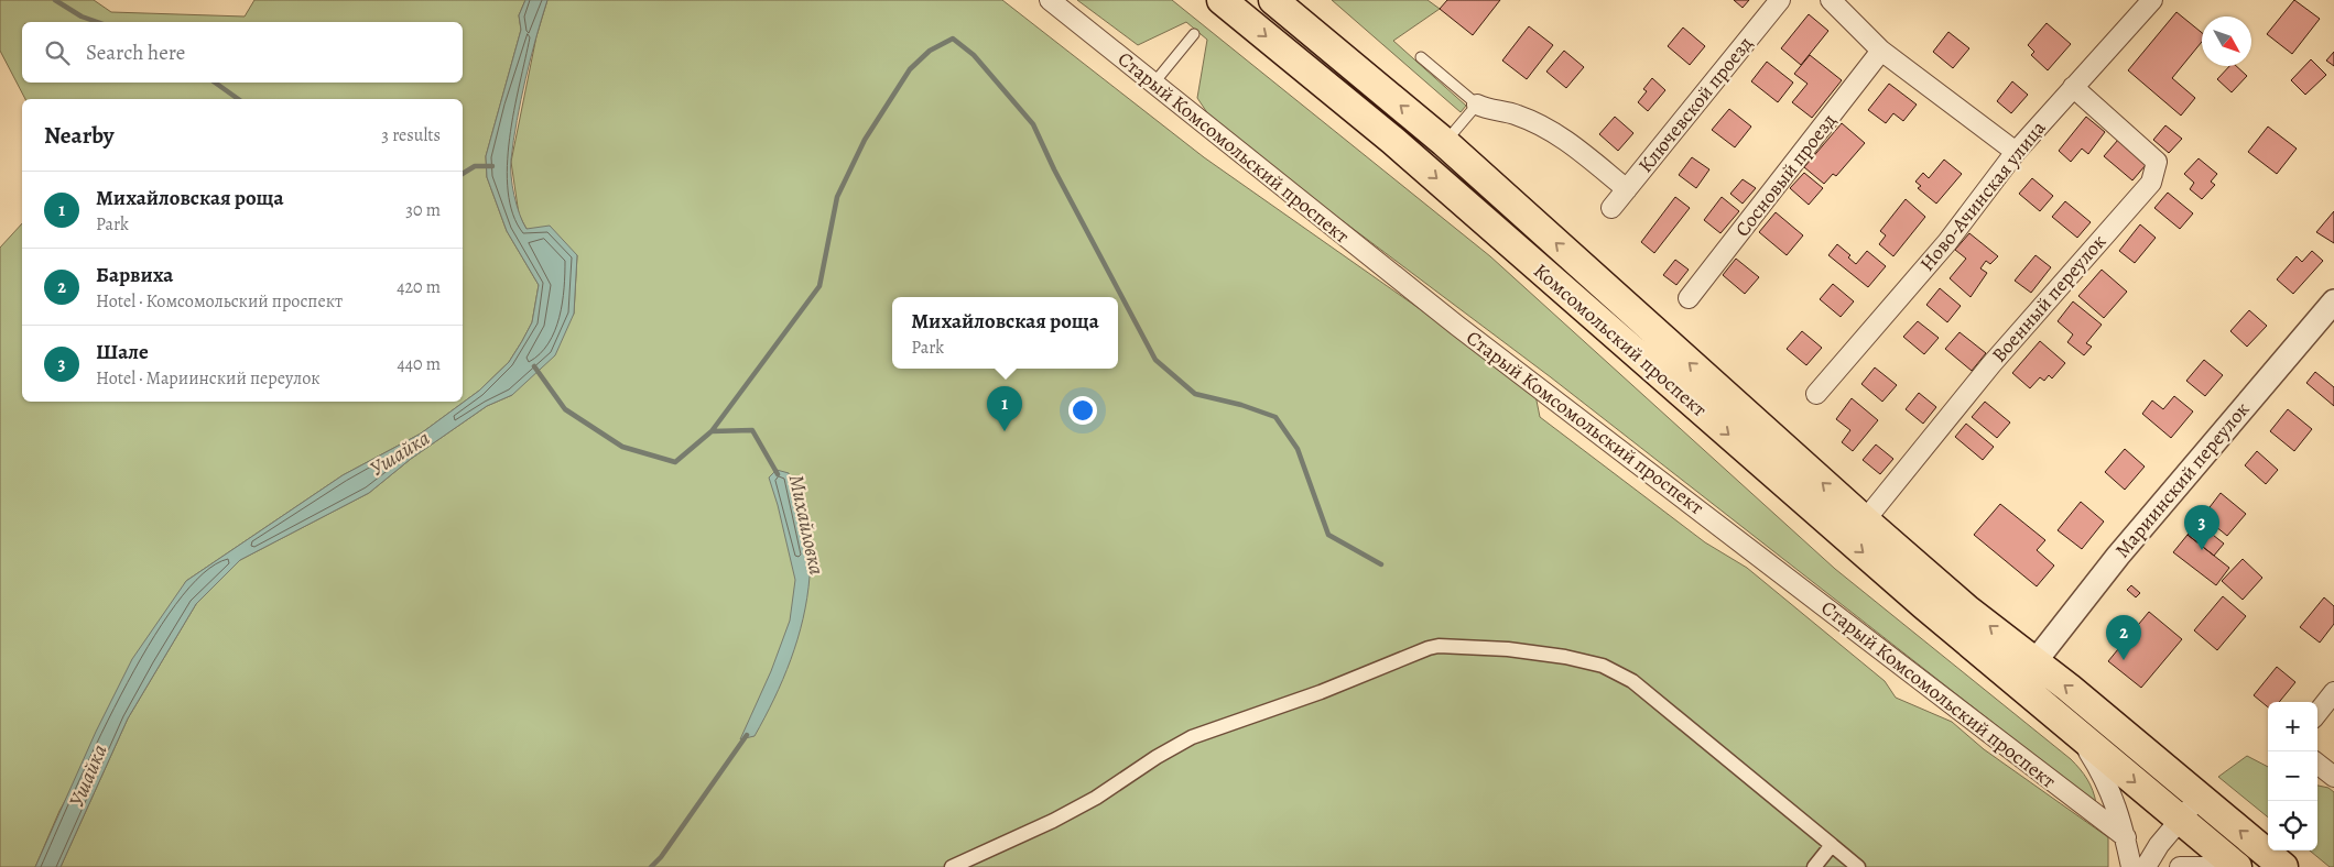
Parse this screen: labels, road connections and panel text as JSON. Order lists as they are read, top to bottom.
{
  "streets": {
    "main road": ["Комсомольский проспект"],
    "street": [
      "Ключевской проезд",
      "Старый Комсомольский проспект",
      "Сосновый проезд",
      "Ново-Ачинская улица",
      "Военный переулок",
      "Мариинский переулок"
    ]
  },
  "crossings": [
    ["Старый Комсомольский проспект", "Комсомольский проспект"],
    ["Ново-Ачинская улица", "Военный переулок"],
    ["Военный переулок", "Комсомольский проспект"],
    ["Комсомольский проспект", "Мариинский переулок"]
  ],
  "water": ["Ушайка", "Михайловка"],
  "north": "bottom right",
  "page": {
    "search": "Search here",
    "heading": ["Nearby", "3 results"],
    "list": [
      {
        "mark": "1",
        "name": "Михайловская роща",
        "note": "Park",
        "value": "30 m"
      },
      {
        "mark": "2",
        "name": "Барвиха",
        "note": "Hotel · Комсомольский проспект",
        "value": "420 m"
      },
      {
        "mark": "3",
        "name": "Шале",
        "note": "Hotel · Мариинский переулок",
        "value": "440 m"
      }
    ],
    "popup": ["Михайловская роща", "Park"],
    "pins": ["1", "3", "2"],
    "map_buttons": ["+", "−"]
  }
}
